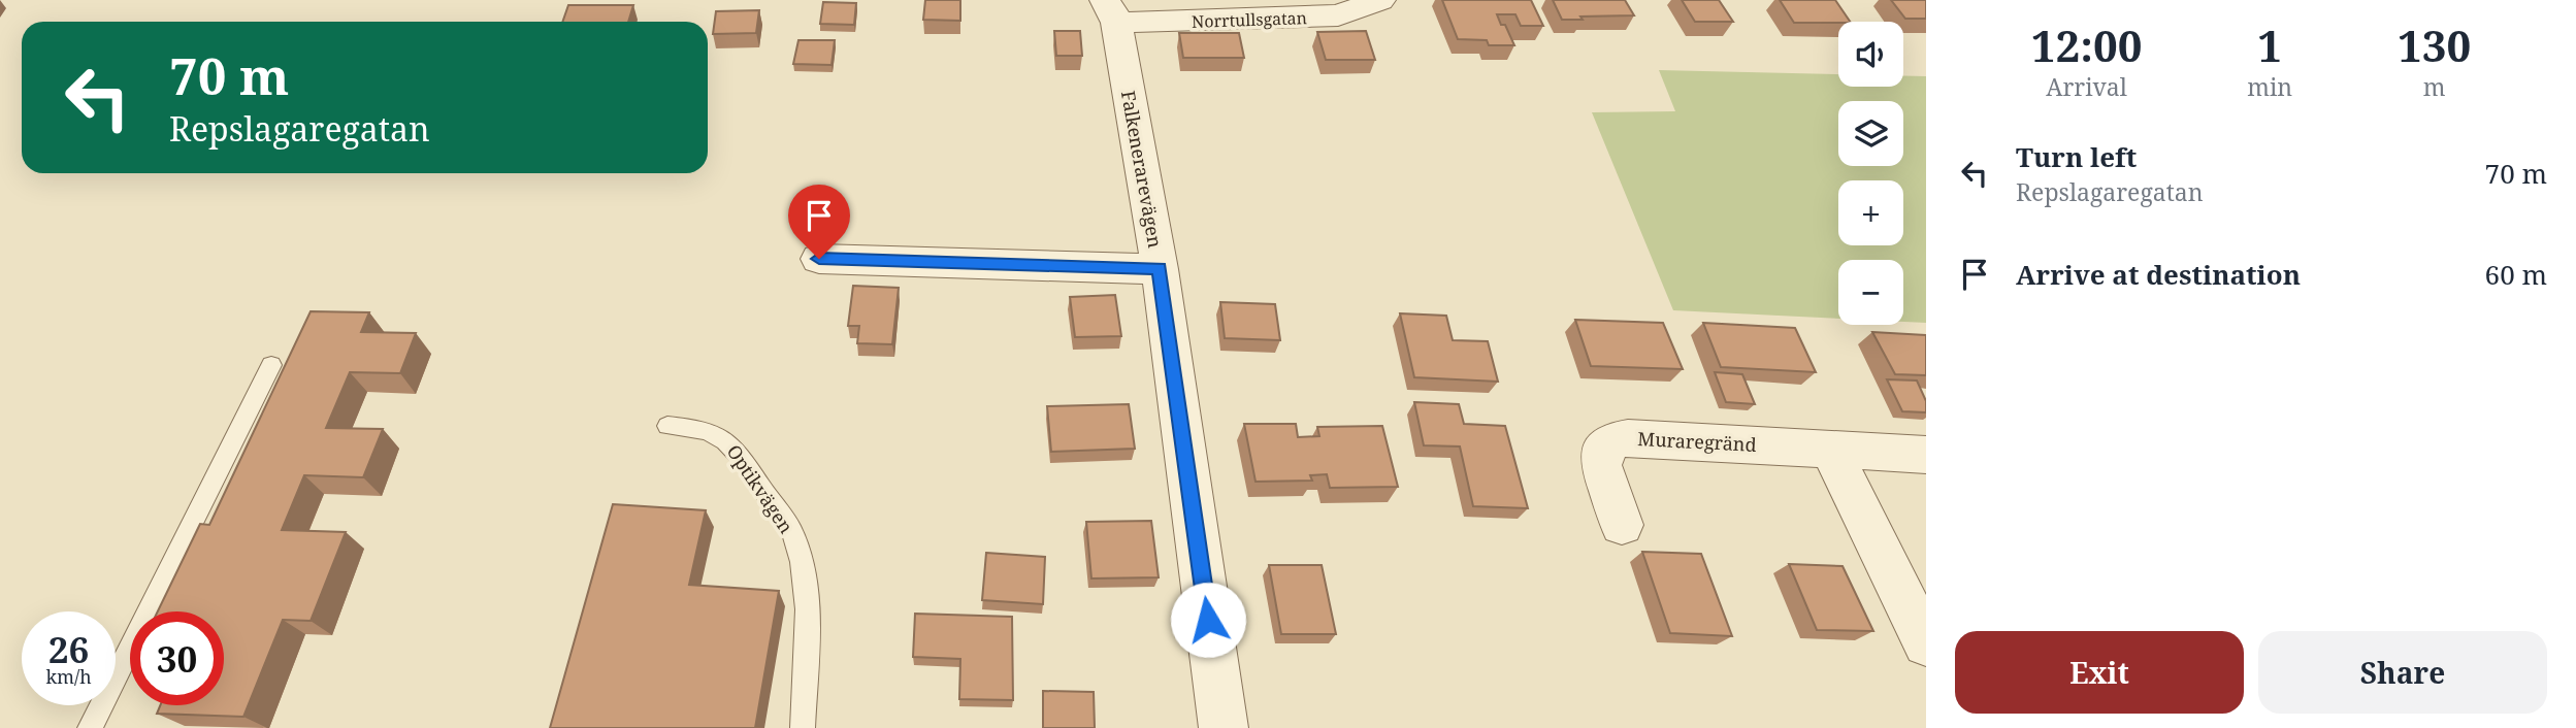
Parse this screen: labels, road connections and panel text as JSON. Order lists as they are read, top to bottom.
{
  "streets": {
    "street": ["Norrtullsgatan", "Falkenerarevägen", "Muraregränd"],
    "lane": ["Optikvägen"]
  },
  "crossings": [
    ["Norrtullsgatan", "Falkenerarevägen"]
  ],
  "page": {
    "eta": [
      "12:00",
      "Arrival",
      "1",
      "min",
      "130",
      "m"
    ],
    "map_buttons": ["+", "−"],
    "turn": ["70 m", "Repslagaregatan"],
    "list": [
      {
        "name": "Turn left",
        "note": "Repslagaregatan",
        "value": "70 m"
      },
      {
        "name": "Arrive at destination",
        "value": "60 m"
      }
    ],
    "speed": "26 km/h",
    "limit": "30",
    "buttons": ["Exit", "Share"]
  }
}
